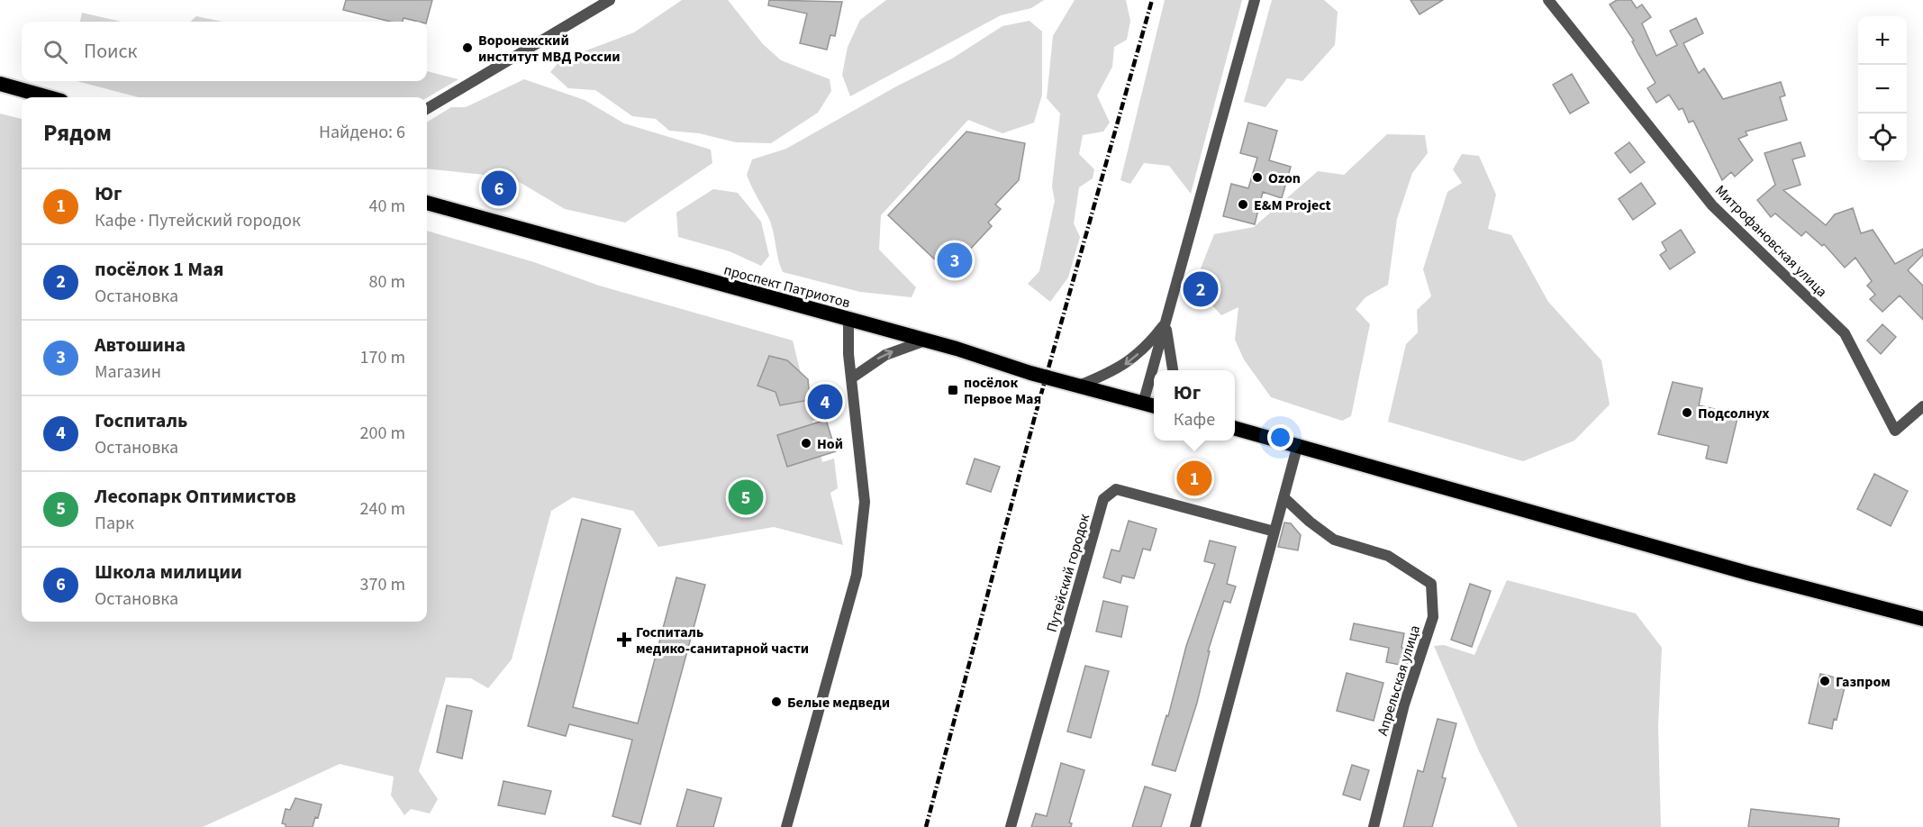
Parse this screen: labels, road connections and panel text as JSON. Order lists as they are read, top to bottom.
{
  "streets": {
    "highway": ["проспект Патриотов"],
    "street": ["Митрофановская улица", "Путейский городок", "Апрельская улица"]
  },
  "places": {
    "other": [
      "Воронежский институт МВД России",
      "Ozon",
      "E&M Project",
      "Подсолнух",
      "Ной",
      "Газпром",
      "Белые медведи"
    ],
    "transit": ["посёлок Первое Мая"],
    "health": ["Госпиталь медико-санитарной части"]
  },
  "page": {
    "map_buttons": ["+", "−"],
    "search": "Поиск",
    "heading": ["Рядом", "Найдено: 6"],
    "list": [
      {
        "mark": "1",
        "name": "Юг",
        "note": "Кафе · Путейский городок",
        "value": "40 m"
      },
      {
        "mark": "2",
        "name": "посёлок 1 Мая",
        "note": "Остановка",
        "value": "80 m"
      },
      {
        "mark": "3",
        "name": "Автошина",
        "note": "Магазин",
        "value": "170 m"
      },
      {
        "mark": "4",
        "name": "Госпиталь",
        "note": "Остановка",
        "value": "200 m"
      },
      {
        "mark": "5",
        "name": "Лесопарк Оптимистов",
        "note": "Парк",
        "value": "240 m"
      },
      {
        "mark": "6",
        "name": "Школа милиции",
        "note": "Остановка",
        "value": "370 m"
      }
    ],
    "pins": [
      "6",
      "3",
      "2",
      "4",
      "1",
      "5"
    ],
    "popup": ["Юг", "Кафе"]
  }
}
